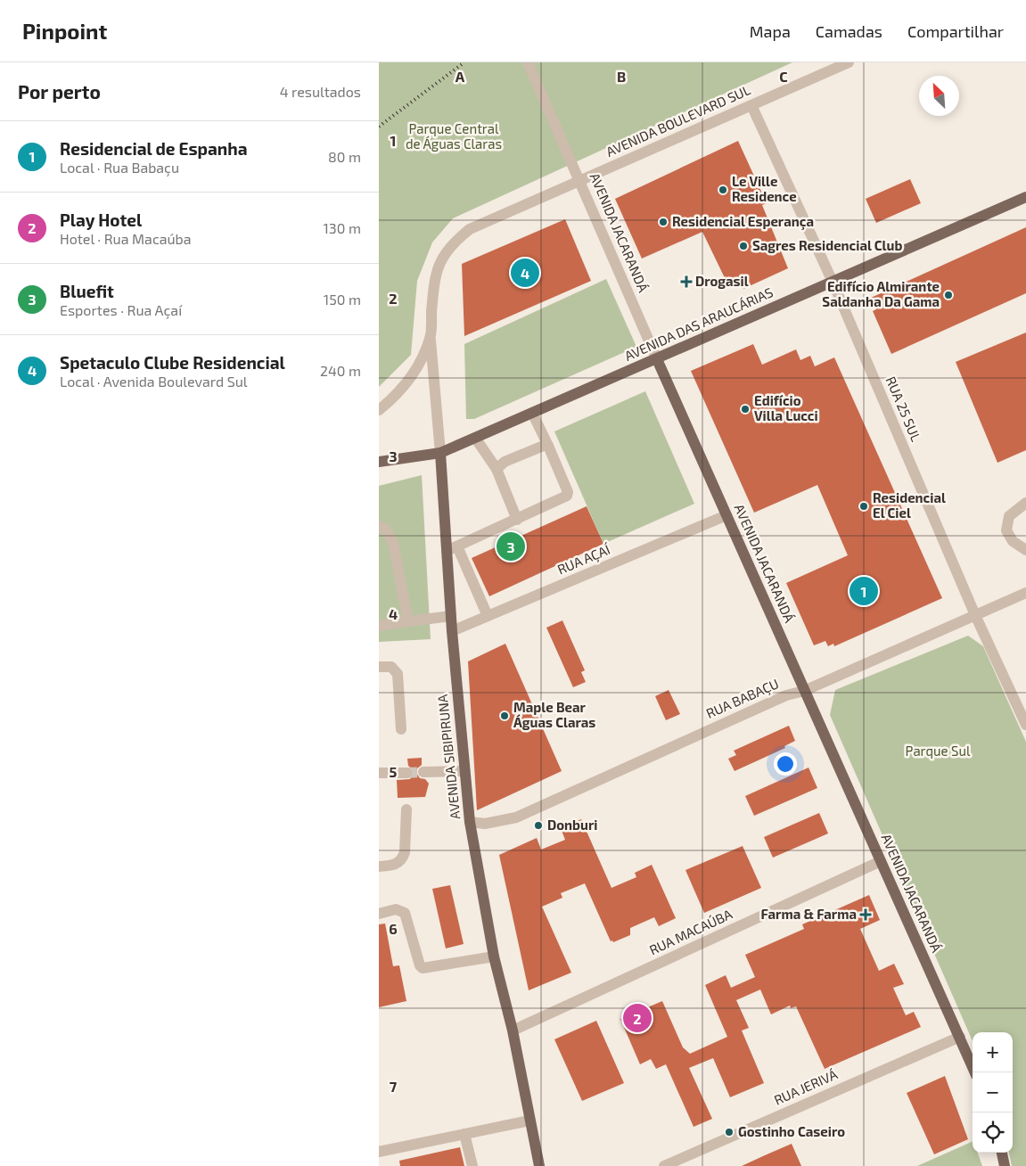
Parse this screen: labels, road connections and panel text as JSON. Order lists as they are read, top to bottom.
{
  "streets": {
    "main road": ["AVENIDA JACARANDÁ", "AVENIDA DAS ARAUCÁRIAS", "AVENIDA SIBIPIRUNA"],
    "street": [
      "AVENIDA BOULEVARD SUL",
      "RUA 25 SUL",
      "RUA AÇAÍ",
      "RUA BABAÇU",
      "RUA MACAÚBA",
      "RUA JERIVÁ"
    ]
  },
  "crossings": [
    ["AVENIDA BOULEVARD SUL", "AVENIDA JACARANDÁ"],
    ["AVENIDA BOULEVARD SUL", "RUA 25 SUL"],
    ["AVENIDA BOULEVARD SUL", "AVENIDA SIBIPIRUNA"],
    ["AVENIDA JACARANDÁ", "AVENIDA DAS ARAUCÁRIAS"],
    ["AVENIDA JACARANDÁ", "RUA AÇAÍ"],
    ["AVENIDA JACARANDÁ", "RUA BABAÇU"],
    ["AVENIDA JACARANDÁ", "RUA MACAÚBA"],
    ["AVENIDA JACARANDÁ", "RUA JERIVÁ"],
    ["AVENIDA DAS ARAUCÁRIAS", "RUA 25 SUL"],
    ["AVENIDA DAS ARAUCÁRIAS", "AVENIDA SIBIPIRUNA"],
    ["RUA 25 SUL", "RUA BABAÇU"],
    ["RUA AÇAÍ", "AVENIDA SIBIPIRUNA"],
    ["RUA BABAÇU", "AVENIDA SIBIPIRUNA"],
    ["AVENIDA SIBIPIRUNA", "RUA MACAÚBA"]
  ],
  "parks": ["Parque Central de Águas Claras", "Parque Sul"],
  "places": {
    "other": [
      "Le Ville Residence",
      "Residencial Esperança",
      "Sagres Residencial Club",
      "Edifício Almirante Saldanha Da Gama",
      "Edifício Villa Lucci",
      "Residencial El Ciel",
      "Maple Bear Águas Claras",
      "Donburi",
      "Gostinho Caseiro"
    ],
    "health": ["Drogasil", "Farma & Farma"]
  },
  "north": "top left",
  "page": {
    "header": "Pinpoint",
    "nav": ["Mapa", "Camadas", "Compartilhar"],
    "heading": ["Por perto", "4 resultados"],
    "list": [
      {
        "mark": "1",
        "name": "Residencial de Espanha",
        "note": "Local · Rua Babaçu",
        "value": "80 m"
      },
      {
        "mark": "2",
        "name": "Play Hotel",
        "note": "Hotel · Rua Macaúba",
        "value": "130 m"
      },
      {
        "mark": "3",
        "name": "Bluefit",
        "note": "Esportes · Rua Açaí",
        "value": "150 m"
      },
      {
        "mark": "4",
        "name": "Spetaculo Clube Residencial",
        "note": "Local · Avenida Boulevard Sul",
        "value": "240 m"
      }
    ],
    "pins": [
      "4",
      "3",
      "1",
      "2"
    ],
    "map_buttons": ["+", "−"]
  },
  "grid": {
    "columns": ["A", "B", "C"],
    "rows": [
      "1",
      "2",
      "3",
      "4",
      "5",
      "6",
      "7"
    ]
  }
}
